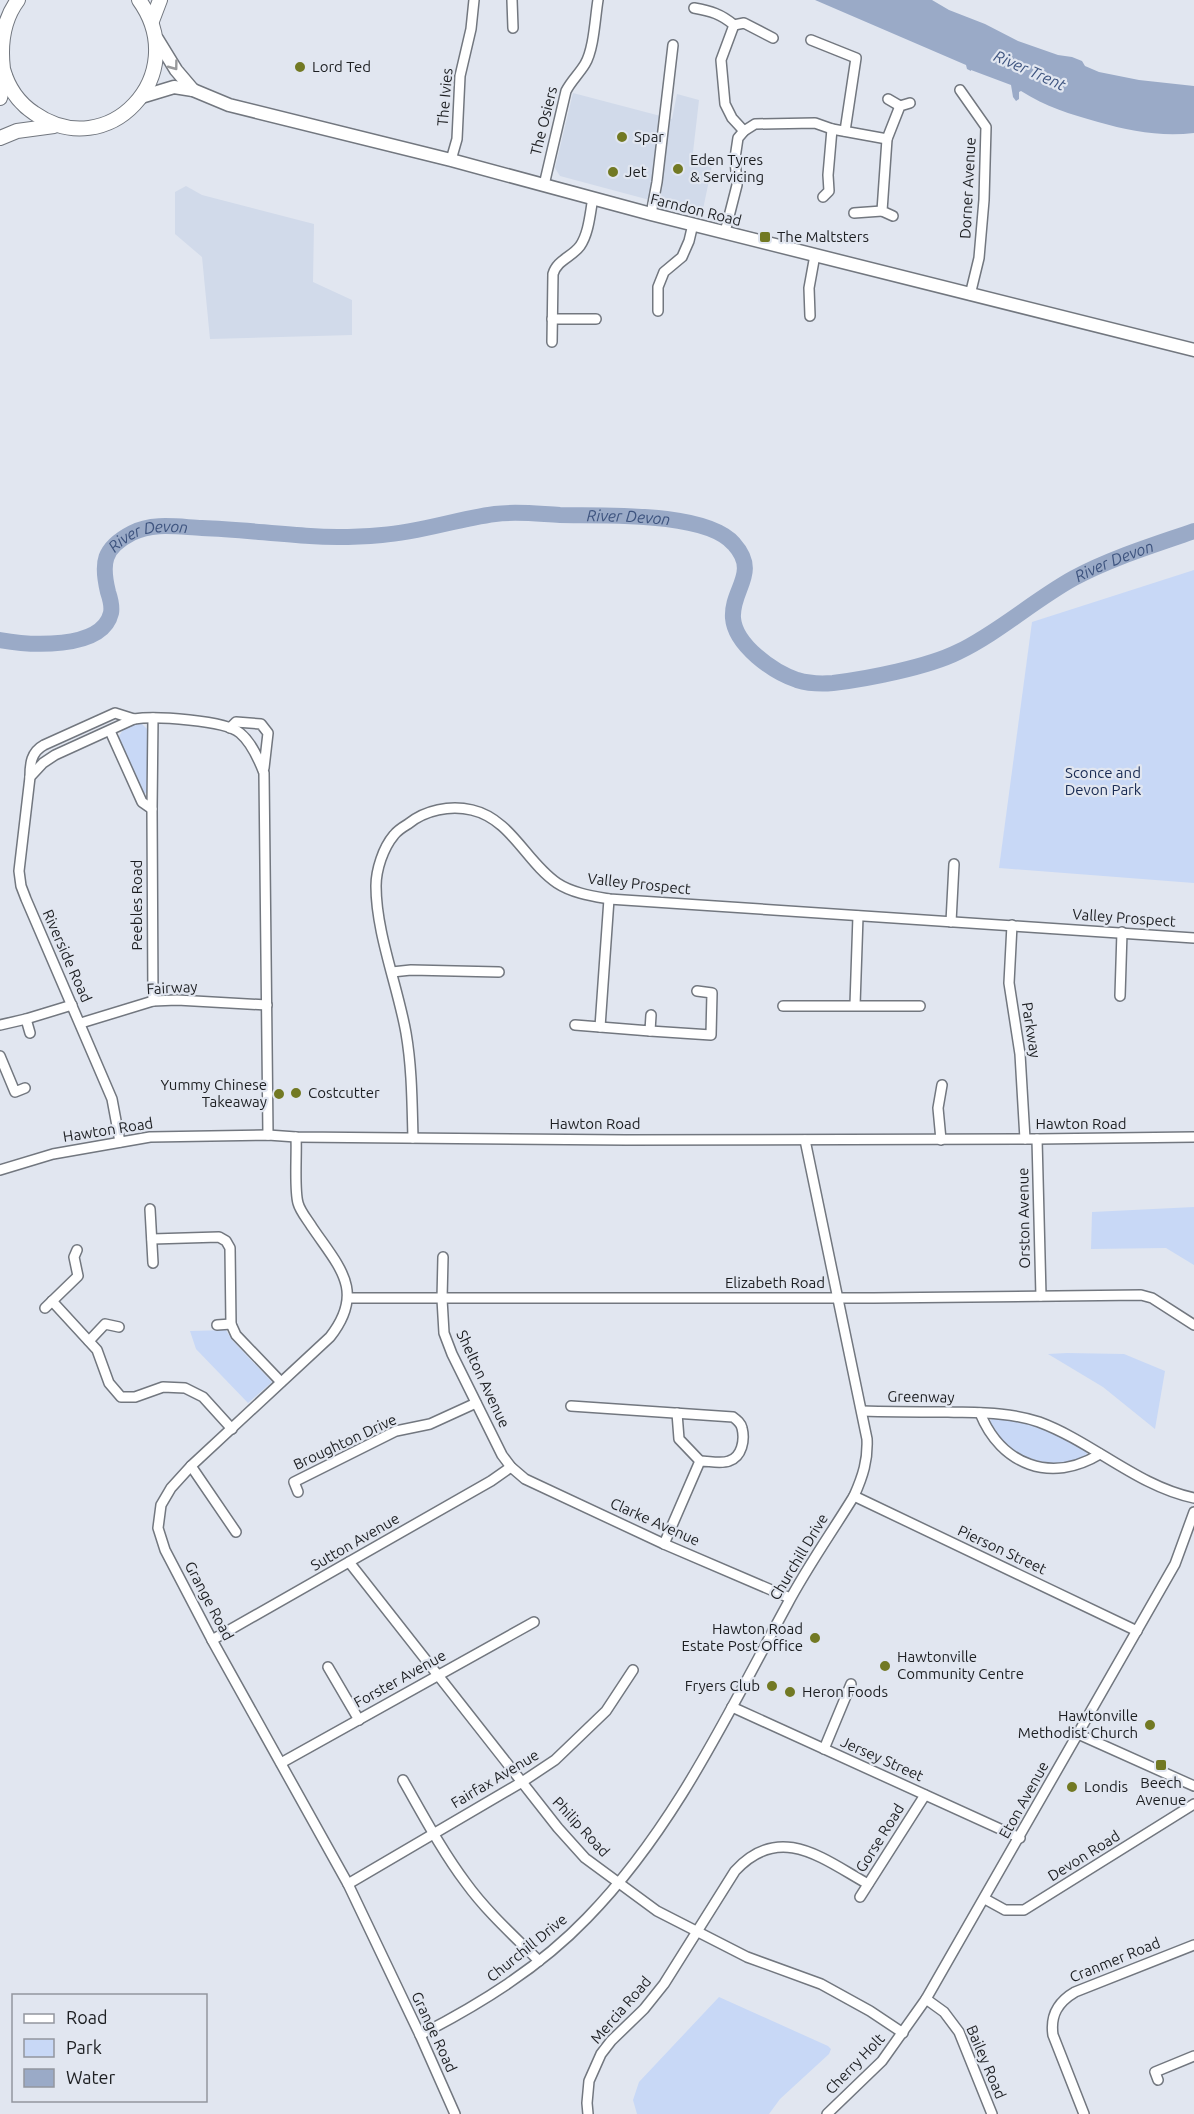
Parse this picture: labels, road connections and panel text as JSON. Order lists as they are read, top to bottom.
{
  "streets": {
    "main road": ["Farndon Road"],
    "street": [
      "The Ivies",
      "The Osiers",
      "Dorner Avenue",
      "Valley Prospect",
      "Peebles Road",
      "Riverside Road",
      "Fairway",
      "Parkway",
      "Hawton Road",
      "Orston Avenue",
      "Elizabeth Road",
      "Shelton Avenue",
      "Greenway",
      "Broughton Drive",
      "Clarke Avenue",
      "Sutton Avenue",
      "Pierson Street",
      "Churchill Drive",
      "Grange Road",
      "Forster Avenue",
      "Jersey Street",
      "Fairfax Avenue",
      "Eton Avenue",
      "Philip Road",
      "Gorse Road",
      "Devon Road",
      "Cranmer Road",
      "Mercia Road",
      "Bailey Road",
      "Cherry Holt"
    ]
  },
  "crossings": [
    ["The Ivies", "Farndon Road"],
    ["The Osiers", "Farndon Road"],
    ["Dorner Avenue", "Farndon Road"],
    ["Valley Prospect", "Parkway"],
    ["Valley Prospect", "Hawton Road"],
    ["Peebles Road", "Riverside Road"],
    ["Peebles Road", "Fairway"],
    ["Riverside Road", "Fairway"],
    ["Riverside Road", "Hawton Road"],
    ["Parkway", "Hawton Road"],
    ["Hawton Road", "Orston Avenue"],
    ["Hawton Road", "Churchill Drive"],
    ["Orston Avenue", "Elizabeth Road"],
    ["Elizabeth Road", "Shelton Avenue"],
    ["Elizabeth Road", "Churchill Drive"],
    ["Elizabeth Road", "Grange Road"],
    ["Shelton Avenue", "Broughton Drive"],
    ["Shelton Avenue", "Clarke Avenue"],
    ["Shelton Avenue", "Sutton Avenue"],
    ["Greenway", "Churchill Drive"],
    ["Clarke Avenue", "Sutton Avenue"],
    ["Clarke Avenue", "Churchill Drive"],
    ["Sutton Avenue", "Grange Road"],
    ["Sutton Avenue", "Philip Road"],
    ["Pierson Street", "Churchill Drive"],
    ["Pierson Street", "Eton Avenue"],
    ["Churchill Drive", "Grange Road"],
    ["Churchill Drive", "Jersey Street"],
    ["Churchill Drive", "Philip Road"],
    ["Grange Road", "Forster Avenue"],
    ["Grange Road", "Fairfax Avenue"],
    ["Forster Avenue", "Philip Road"],
    ["Jersey Street", "Eton Avenue"],
    ["Jersey Street", "Gorse Road"],
    ["Fairfax Avenue", "Philip Road"],
    ["Eton Avenue", "Philip Road"],
    ["Eton Avenue", "Devon Road"],
    ["Eton Avenue", "Bailey Road"],
    ["Eton Avenue", "Cherry Holt"],
    ["Philip Road", "Mercia Road"],
    ["Philip Road", "Cherry Holt"],
    ["Gorse Road", "Mercia Road"]
  ],
  "water": ["River Trent", "River Devon"],
  "parks": ["Sconce and Devon Park"],
  "places": {
    "other": [
      "Lord Ted",
      "Spar",
      "Eden Tyres & Servicing",
      "Jet",
      "Costcutter",
      "Yummy Chinese Takeaway",
      "Hawton Road Estate Post Office",
      "Hawtonville Community Centre",
      "Fryers Club",
      "Heron Foods",
      "Hawtonville Methodist Church",
      "Londis"
    ],
    "transit": ["The Maltsters", "Beech Avenue"]
  },
  "legend": ["Road", "Park", "Water"]
}
